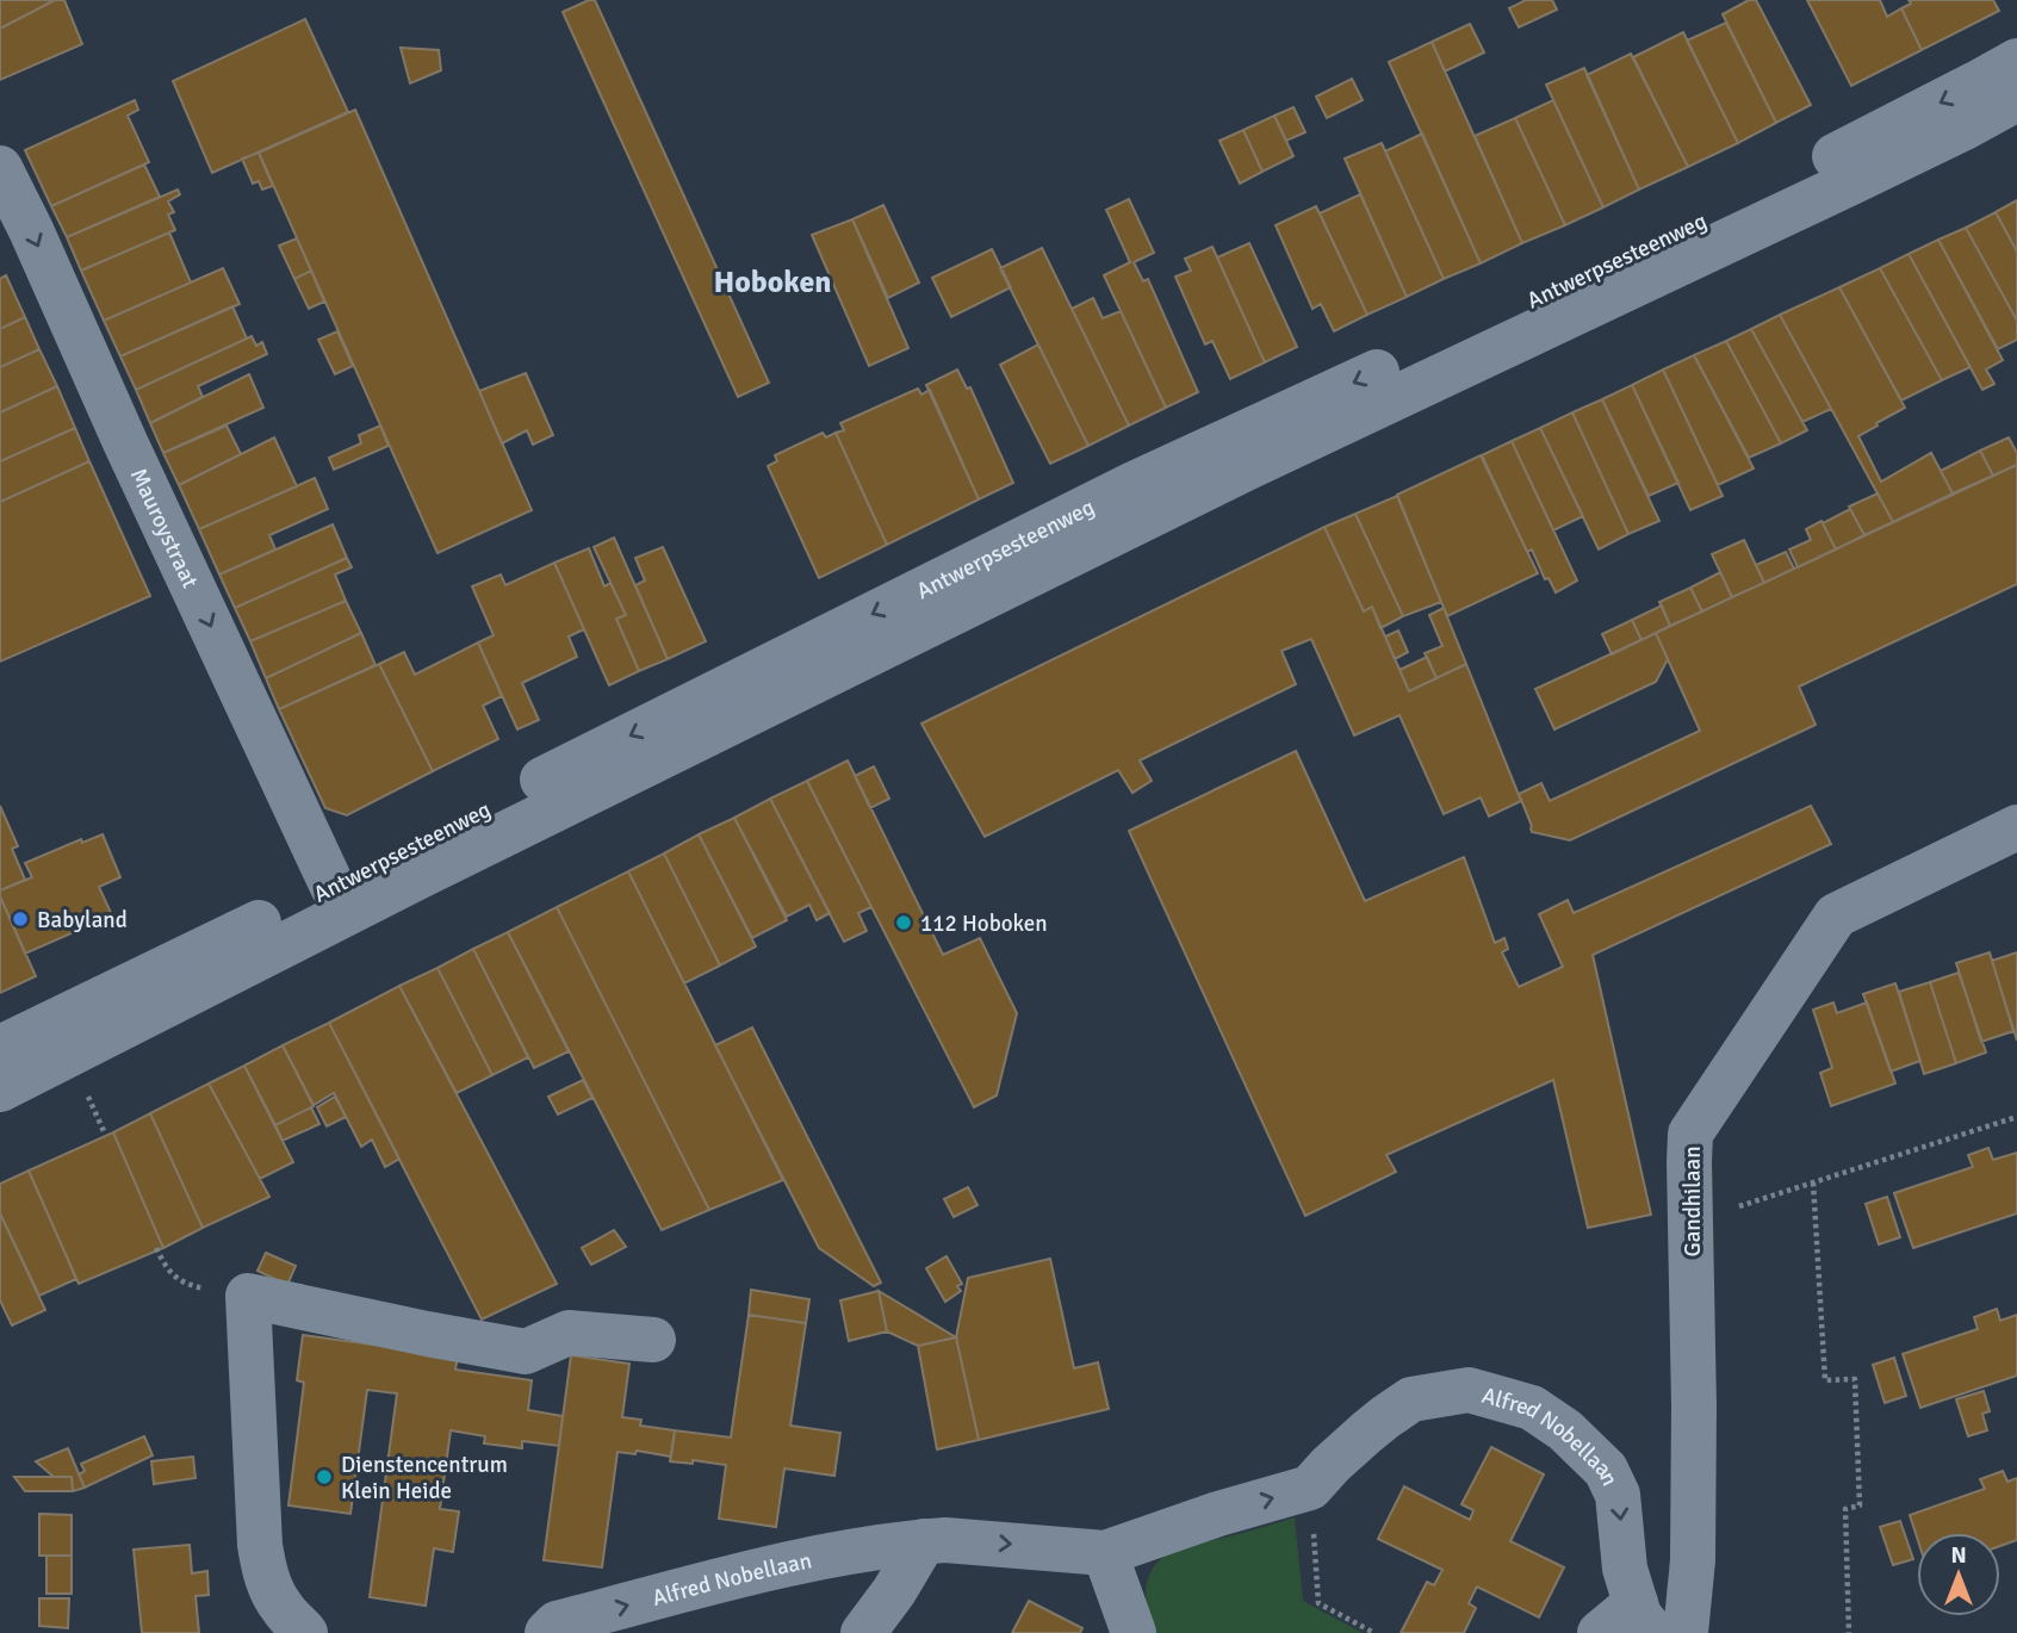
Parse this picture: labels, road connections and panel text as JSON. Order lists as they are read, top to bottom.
{
  "streets": {
    "street": [
      "Antwerpsesteenweg",
      "Mauroystraat",
      "Gandhilaan",
      "Alfred Nobellaan"
    ]
  },
  "crossings": [
    ["Antwerpsesteenweg", "Mauroystraat"]
  ],
  "one_way": ["Mauroystraat"],
  "districts": ["Hoboken"],
  "places": ["Babyland", "112 Hoboken", "Dienstencentrum Klein Heide"],
  "north": "top"
}
